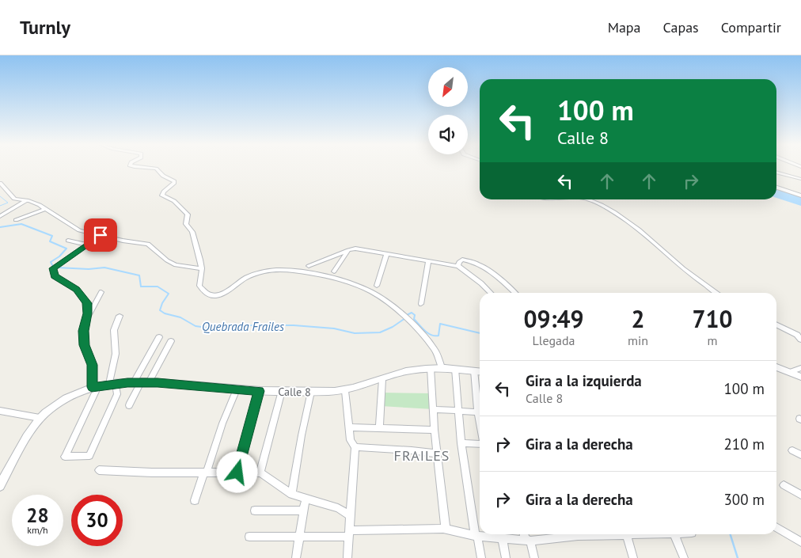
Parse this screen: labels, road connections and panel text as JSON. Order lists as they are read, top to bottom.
{
  "streets": {
    "street": ["Calle 8"]
  },
  "districts": ["FRAILES"],
  "water": ["Quebrada Frailes"],
  "north": "bottom left",
  "page": {
    "header": "Turnly",
    "nav": ["Mapa", "Capas", "Compartir"],
    "turn": ["100 m", "Calle 8"],
    "eta": [
      "09:49",
      "Llegada",
      "2",
      "min",
      "710",
      "m"
    ],
    "list": [
      {
        "name": "Gira a la izquierda",
        "note": "Calle 8",
        "value": "100 m"
      },
      {
        "name": "Gira a la derecha",
        "value": "210 m"
      },
      {
        "name": "Gira a la derecha",
        "value": "300 m"
      }
    ],
    "speed": "28 km/h",
    "limit": "30"
  }
}
